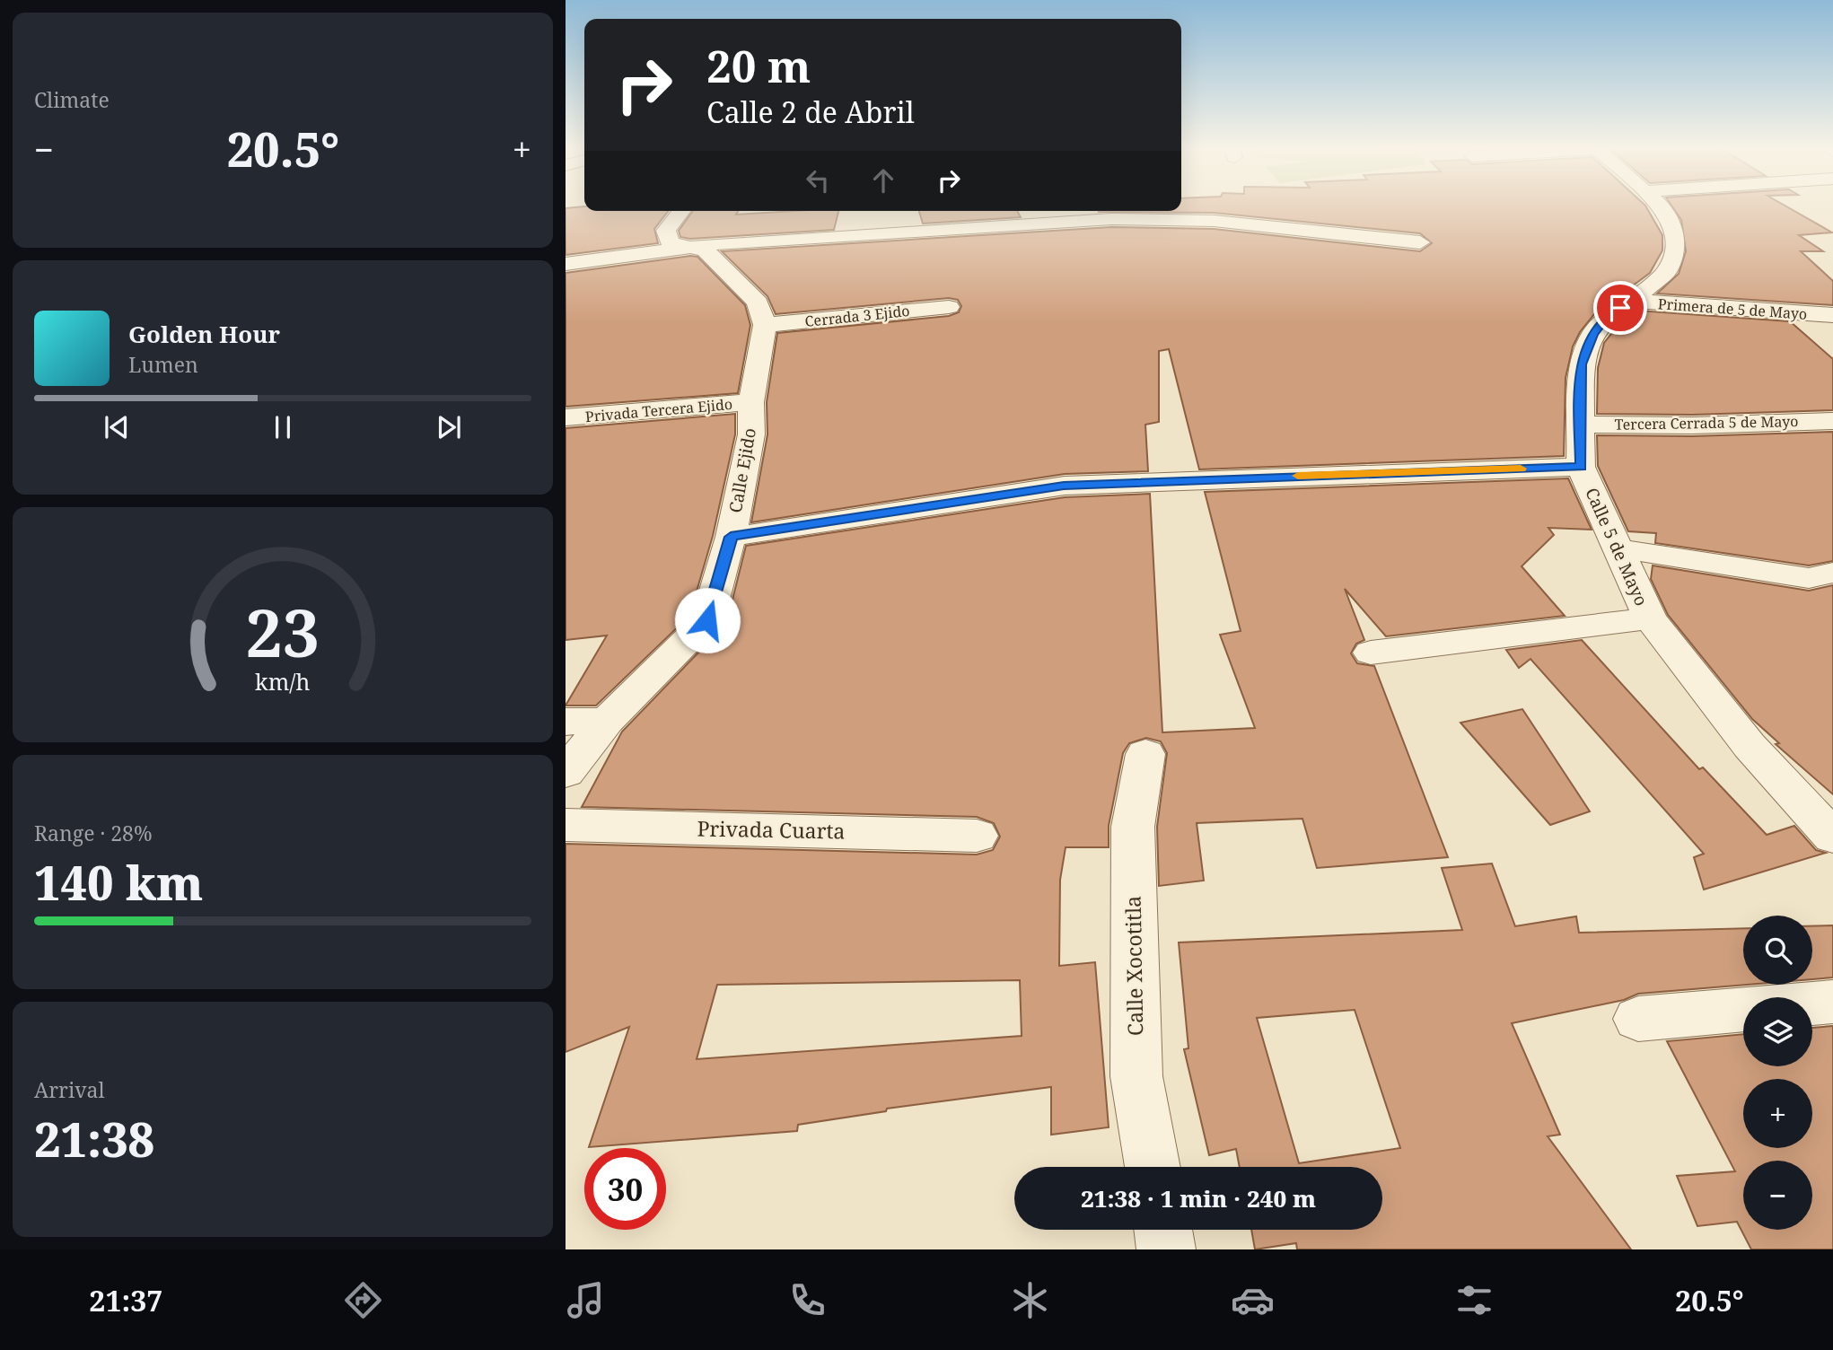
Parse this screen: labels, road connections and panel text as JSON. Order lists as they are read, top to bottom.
{
  "streets": {
    "street": [
      "Primera de 5 de Mayo",
      "Cerrada 3 Ejido",
      "Privada Tercera Ejido",
      "Tercera Cerrada 5 de Mayo",
      "Calle Ejido",
      "Calle 5 de Mayo",
      "Privada Cuarta",
      "Calle Xocotitla"
    ]
  },
  "crossings": [
    ["Primera de 5 de Mayo", "Calle 5 de Mayo"],
    ["Cerrada 3 Ejido", "Calle Ejido"],
    ["Privada Tercera Ejido", "Calle Ejido"],
    ["Tercera Cerrada 5 de Mayo", "Calle 5 de Mayo"]
  ],
  "page": {
    "tile": [
      "Climate",
      ["Range · 28%", "140 km"],
      ["Arrival", "21:38"]
    ],
    "turn": ["20 m", "Calle 2 de Abril"],
    "heat": ["−", "20.5°", "+"],
    "song": ["Golden Hour", "Lumen"],
    "map_buttons": ["+", "−"],
    "limit": "30",
    "trip": "21:38 · 1 min · 240 m",
    "tabs": ["21:37", "20.5°"],
    "gauge": ["23", "km/h"]
  }
}
